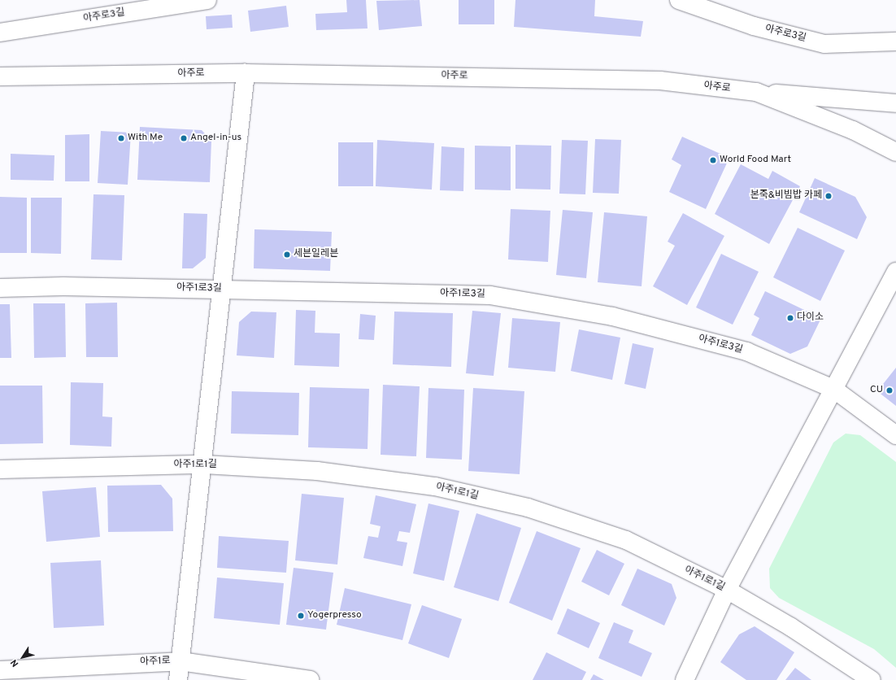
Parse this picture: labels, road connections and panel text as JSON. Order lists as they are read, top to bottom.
{
  "streets": {
    "street": [
      "아주로3길",
      "아주로",
      "아주1로3길",
      "아주1로1길",
      "아주1로"
    ]
  },
  "places": [
    "With Me",
    "Angel-in-us",
    "World Food Mart",
    "본죽&비빔밥 카페",
    "세븐일레븐",
    "다이소",
    "CU",
    "Yogerpresso"
  ],
  "north": "bottom left"
}
